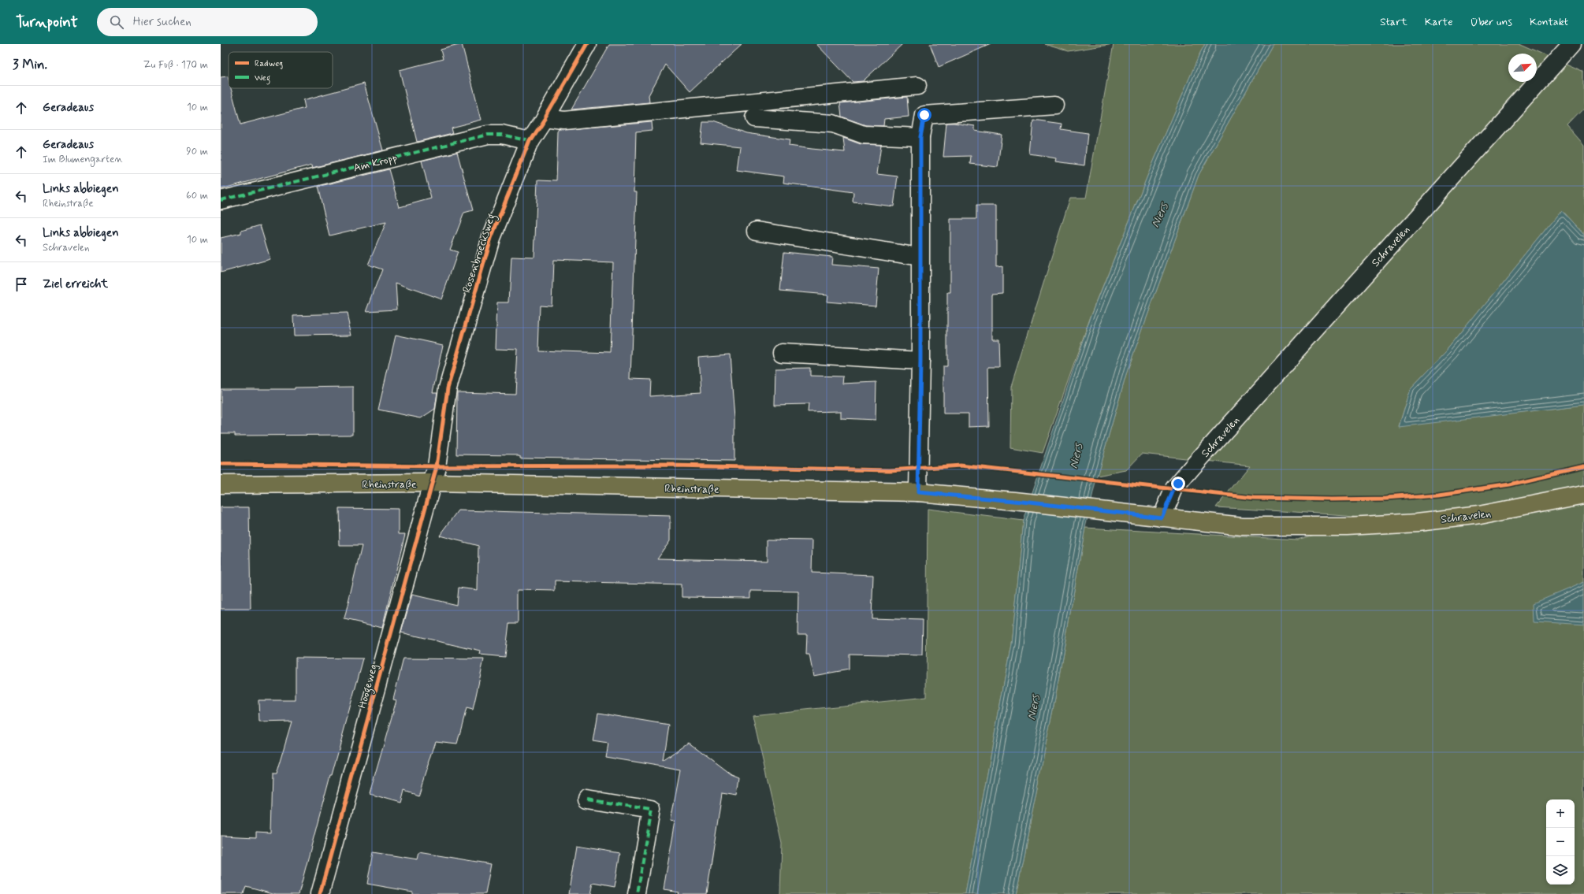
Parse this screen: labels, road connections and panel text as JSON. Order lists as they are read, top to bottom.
{
  "streets": {
    "main road": ["Schravelen", "Rheinstraße"],
    "street": ["Am Kropp", "Rosenbroecksweg", "Hoogeweg"]
  },
  "crossings": [
    ["Am Kropp", "Rosenbroecksweg"],
    ["Schravelen", "Rheinstraße"],
    ["Rosenbroecksweg", "Rheinstraße"],
    ["Rosenbroecksweg", "Hoogeweg"],
    ["Rheinstraße", "Hoogeweg"]
  ],
  "water": ["Niers"],
  "legend": ["Radweg", "Weg"],
  "north": "top right",
  "page": {
    "header": "Turnpoint",
    "search": "Hier suchen",
    "nav": [
      "Start",
      "Karte",
      "Über uns",
      "Kontakt"
    ],
    "heading": ["3 Min.", "Zu Fuß · 170 m"],
    "list": [
      ["Geradeaus", "10 m"],
      ["Geradeaus", "Im Blumengarten", "90 m"],
      ["Links abbiegen", "Rheinstraße", "60 m"],
      ["Links abbiegen", "Schravelen", "10 m"],
      "Ziel erreicht"
    ],
    "map_buttons": ["+", "−"]
  }
}
